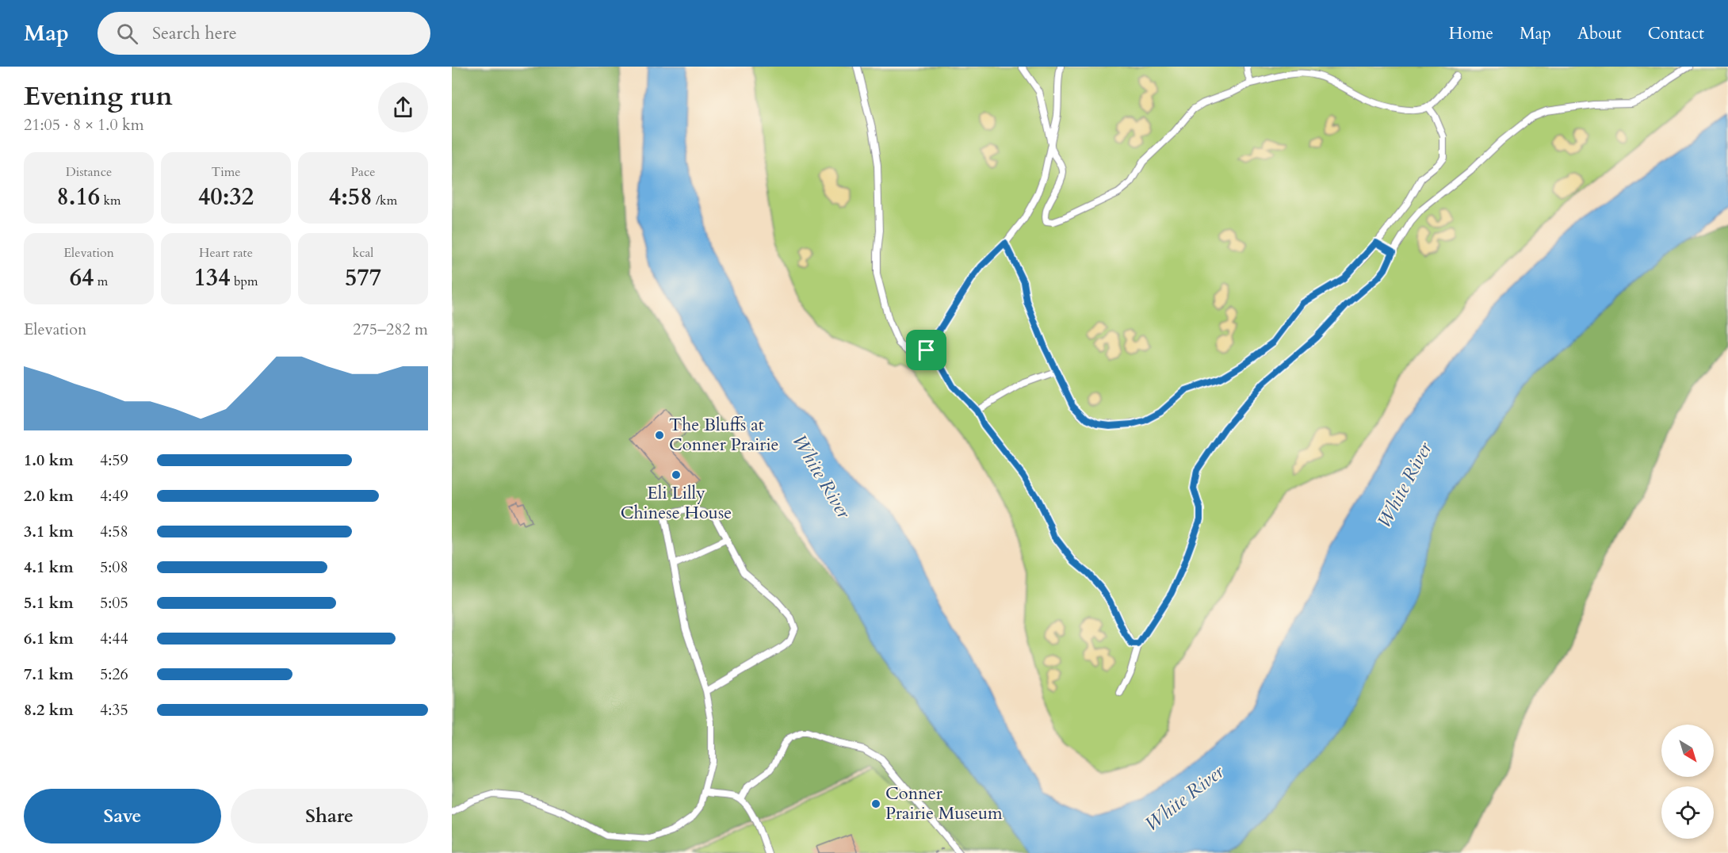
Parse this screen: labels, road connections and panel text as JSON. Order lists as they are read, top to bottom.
{
  "water": ["White River"],
  "places": ["The Bluffs at Conner Prairie", "Eli Lilly Chinese House", "Conner Prairie Museum"],
  "north": "bottom right",
  "page": {
    "header": "Map",
    "search": "Search here",
    "nav": [
      "Home",
      "Map",
      "About",
      "Contact"
    ],
    "heading": ["Evening run", "21:05 · 8 × 1.0 km"],
    "stats": [
      ["Distance", "8.16 km"],
      ["Time", "40:32"],
      ["Pace", "4:58 /km"],
      ["Elevation", "64 m"],
      ["Heart rate", "134 bpm"],
      ["kcal", "577"]
    ],
    "chart": ["Elevation", "275–282 m"],
    "list": [
      {
        "name": "1.0 km",
        "note": "4:59"
      },
      {
        "name": "2.0 km",
        "note": "4:49"
      },
      {
        "name": "3.1 km",
        "note": "4:58"
      },
      {
        "name": "4.1 km",
        "note": "5:08"
      },
      {
        "name": "5.1 km",
        "note": "5:05"
      },
      {
        "name": "6.1 km",
        "note": "4:44"
      },
      {
        "name": "7.1 km",
        "note": "5:26"
      },
      {
        "name": "8.2 km",
        "note": "4:35"
      }
    ],
    "buttons": ["Save", "Share"]
  }
}
